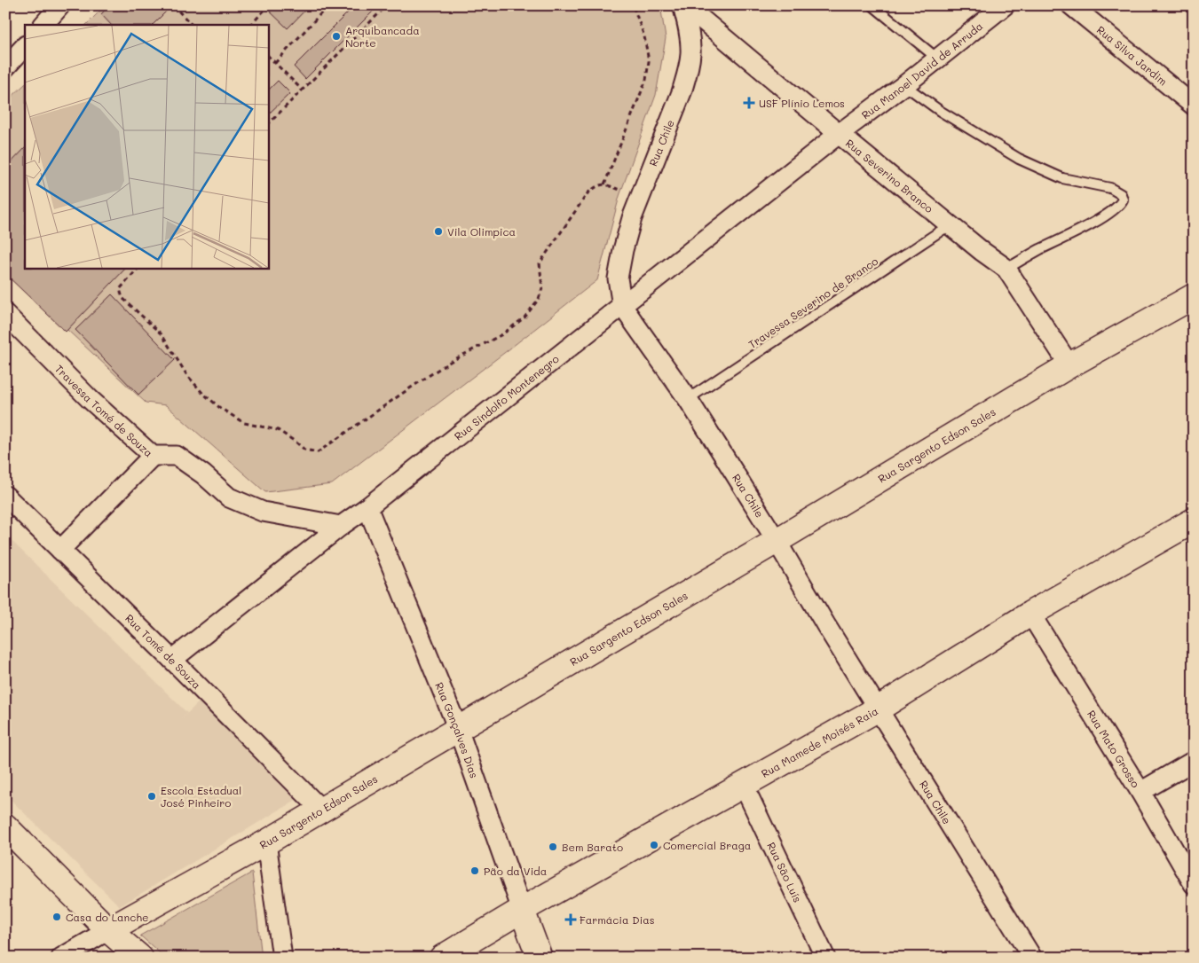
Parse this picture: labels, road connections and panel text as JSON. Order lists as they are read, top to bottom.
{
  "streets": {
    "main road": ["Rua Sargento Edson Sales", "Rua Gonçalves Dias", "Rua Mamede Moisés Raia"],
    "street": [
      "Rua Silva Jardim",
      "Rua Manoel David de Arruda",
      "Rua Chile",
      "Rua Severino Branco",
      "Rua Sindolfo Montenegro",
      "Travessa Tomé de Souza",
      "Rua Tomé de Souza",
      "Rua Mato Grosso",
      "Rua São Luís"
    ],
    "lane": ["Travessa Severino de Branco"]
  },
  "crossings": [
    ["Rua Manoel David de Arruda", "Rua Severino Branco"],
    ["Rua Manoel David de Arruda", "Rua Sindolfo Montenegro"],
    ["Rua Chile", "Rua Severino Branco"],
    ["Rua Chile", "Travessa Severino de Branco"],
    ["Rua Chile", "Rua Sindolfo Montenegro"],
    ["Rua Chile", "Rua Sargento Edson Sales"],
    ["Rua Chile", "Rua Mamede Moisés Raia"],
    ["Rua Severino Branco", "Travessa Severino de Branco"],
    ["Rua Severino Branco", "Rua Sindolfo Montenegro"],
    ["Rua Severino Branco", "Rua Sargento Edson Sales"],
    ["Rua Sindolfo Montenegro", "Travessa Tomé de Souza"],
    ["Rua Sindolfo Montenegro", "Rua Tomé de Souza"],
    ["Rua Sindolfo Montenegro", "Rua Gonçalves Dias"],
    ["Rua Sargento Edson Sales", "Rua Tomé de Souza"],
    ["Rua Sargento Edson Sales", "Rua Gonçalves Dias"],
    ["Rua Gonçalves Dias", "Rua Mamede Moisés Raia"],
    ["Rua Mamede Moisés Raia", "Rua Mato Grosso"],
    ["Rua Mamede Moisés Raia", "Rua São Luís"]
  ],
  "places": {
    "other": [
      "Arquibancada Norte",
      "Vila Olimpica",
      "Escola Estadual José Pinheiro",
      "Comercial Braga",
      "Bem Barato",
      "Pão da Vida",
      "Casa do Lanche"
    ],
    "health": ["USF Plínio Lemos", "Farmácia Dias"]
  }
}
